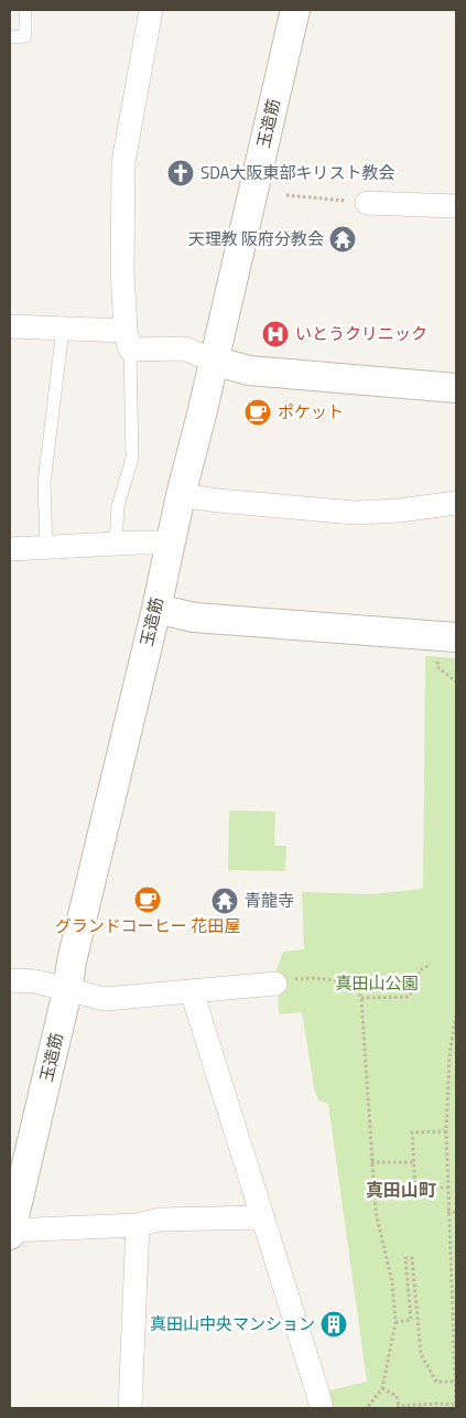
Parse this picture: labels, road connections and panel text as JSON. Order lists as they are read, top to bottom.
{
  "streets": {
    "street": ["玉造筋"]
  },
  "districts": ["真田山町"],
  "parks": ["真田山公園"],
  "places": {
    "church": ["SDA大阪東部キリスト教会"],
    "temple": ["天理教 阪府分教会", "青龍寺"],
    "hospital": ["いとうクリニック"],
    "cafe": ["ポケット", "グランドコーヒー 花田屋"],
    "building": ["真田山中央マンション"]
  }
}
